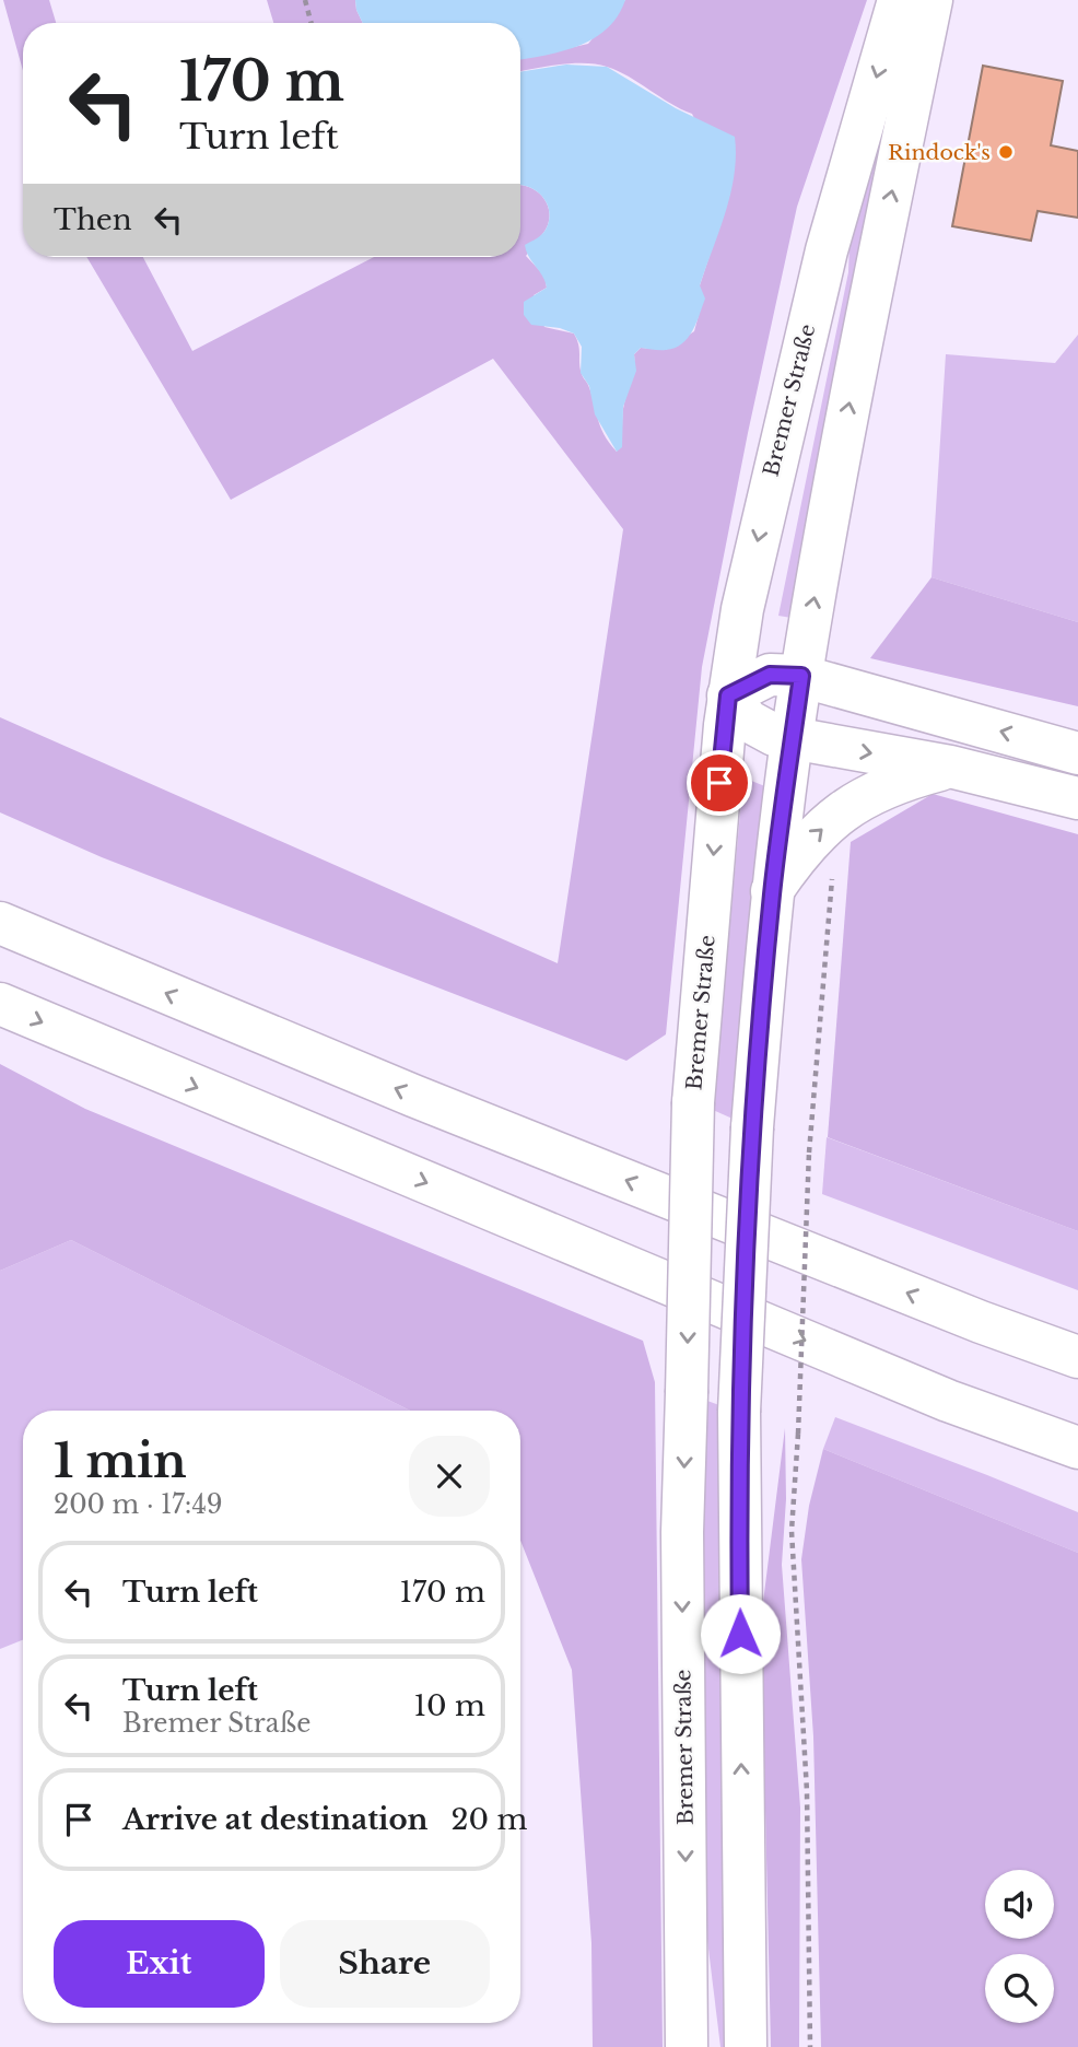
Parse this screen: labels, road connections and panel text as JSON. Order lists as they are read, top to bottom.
{
  "streets": {
    "main road": ["Bremer Straße"]
  },
  "places": ["Rindock's"],
  "page": {
    "turn": ["170 m", "Turn left"],
    "then": "Then",
    "heading": ["1 min", "200 m · 17:49"],
    "list": [
      {
        "name": "Turn left",
        "value": "170 m"
      },
      {
        "name": "Turn left",
        "note": "Bremer Straße",
        "value": "10 m"
      },
      {
        "name": "Arrive at destination",
        "value": "20 m"
      }
    ],
    "buttons": ["Exit", "Share"]
  }
}
